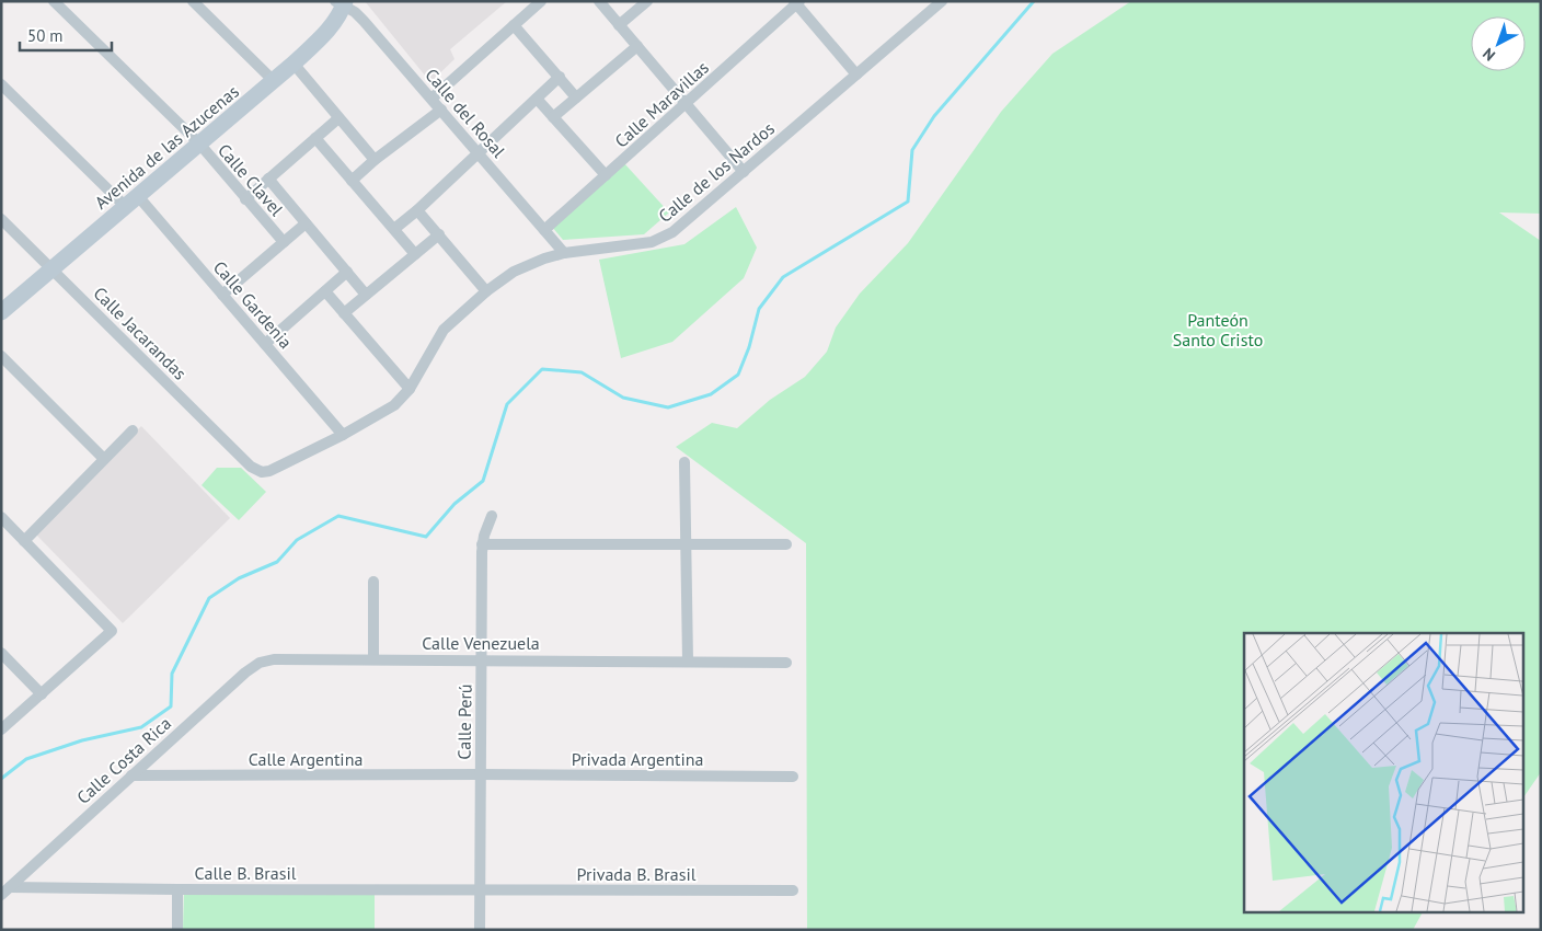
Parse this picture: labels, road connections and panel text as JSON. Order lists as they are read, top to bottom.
{
  "streets": {
    "street": [
      "Calle Maravillas",
      "Calle del Rosal",
      "Avenida de las Azucenas",
      "Calle de los Nardos",
      "Calle Clavel",
      "Calle Gardenia",
      "Calle Jacarandas",
      "Calle Venezuela",
      "Calle Perú",
      "Calle Argentina",
      "Privada Argentina",
      "Calle Costa Rica",
      "Calle B. Brasil",
      "Privada B. Brasil"
    ]
  },
  "crossings": [
    ["Calle Maravillas", "Calle del Rosal"],
    ["Calle del Rosal", "Avenida de las Azucenas"],
    ["Calle del Rosal", "Calle de los Nardos"],
    ["Avenida de las Azucenas", "Calle Clavel"],
    ["Avenida de las Azucenas", "Calle Gardenia"],
    ["Avenida de las Azucenas", "Calle Jacarandas"],
    ["Calle de los Nardos", "Calle Gardenia"],
    ["Calle de los Nardos", "Calle Jacarandas"],
    ["Calle Gardenia", "Calle Jacarandas"],
    ["Calle Venezuela", "Calle Perú"],
    ["Calle Venezuela", "Calle Costa Rica"],
    ["Calle Perú", "Calle Argentina"],
    ["Calle Perú", "Privada Argentina"],
    ["Calle Perú", "Calle B. Brasil"],
    ["Calle Perú", "Privada B. Brasil"],
    ["Calle Argentina", "Privada Argentina"],
    ["Calle Argentina", "Calle Costa Rica"],
    ["Calle Costa Rica", "Calle B. Brasil"],
    ["Calle B. Brasil", "Privada B. Brasil"]
  ],
  "parks": ["Panteón Santo Cristo"],
  "scale_bar": "50 m",
  "north": "bottom left"
}
